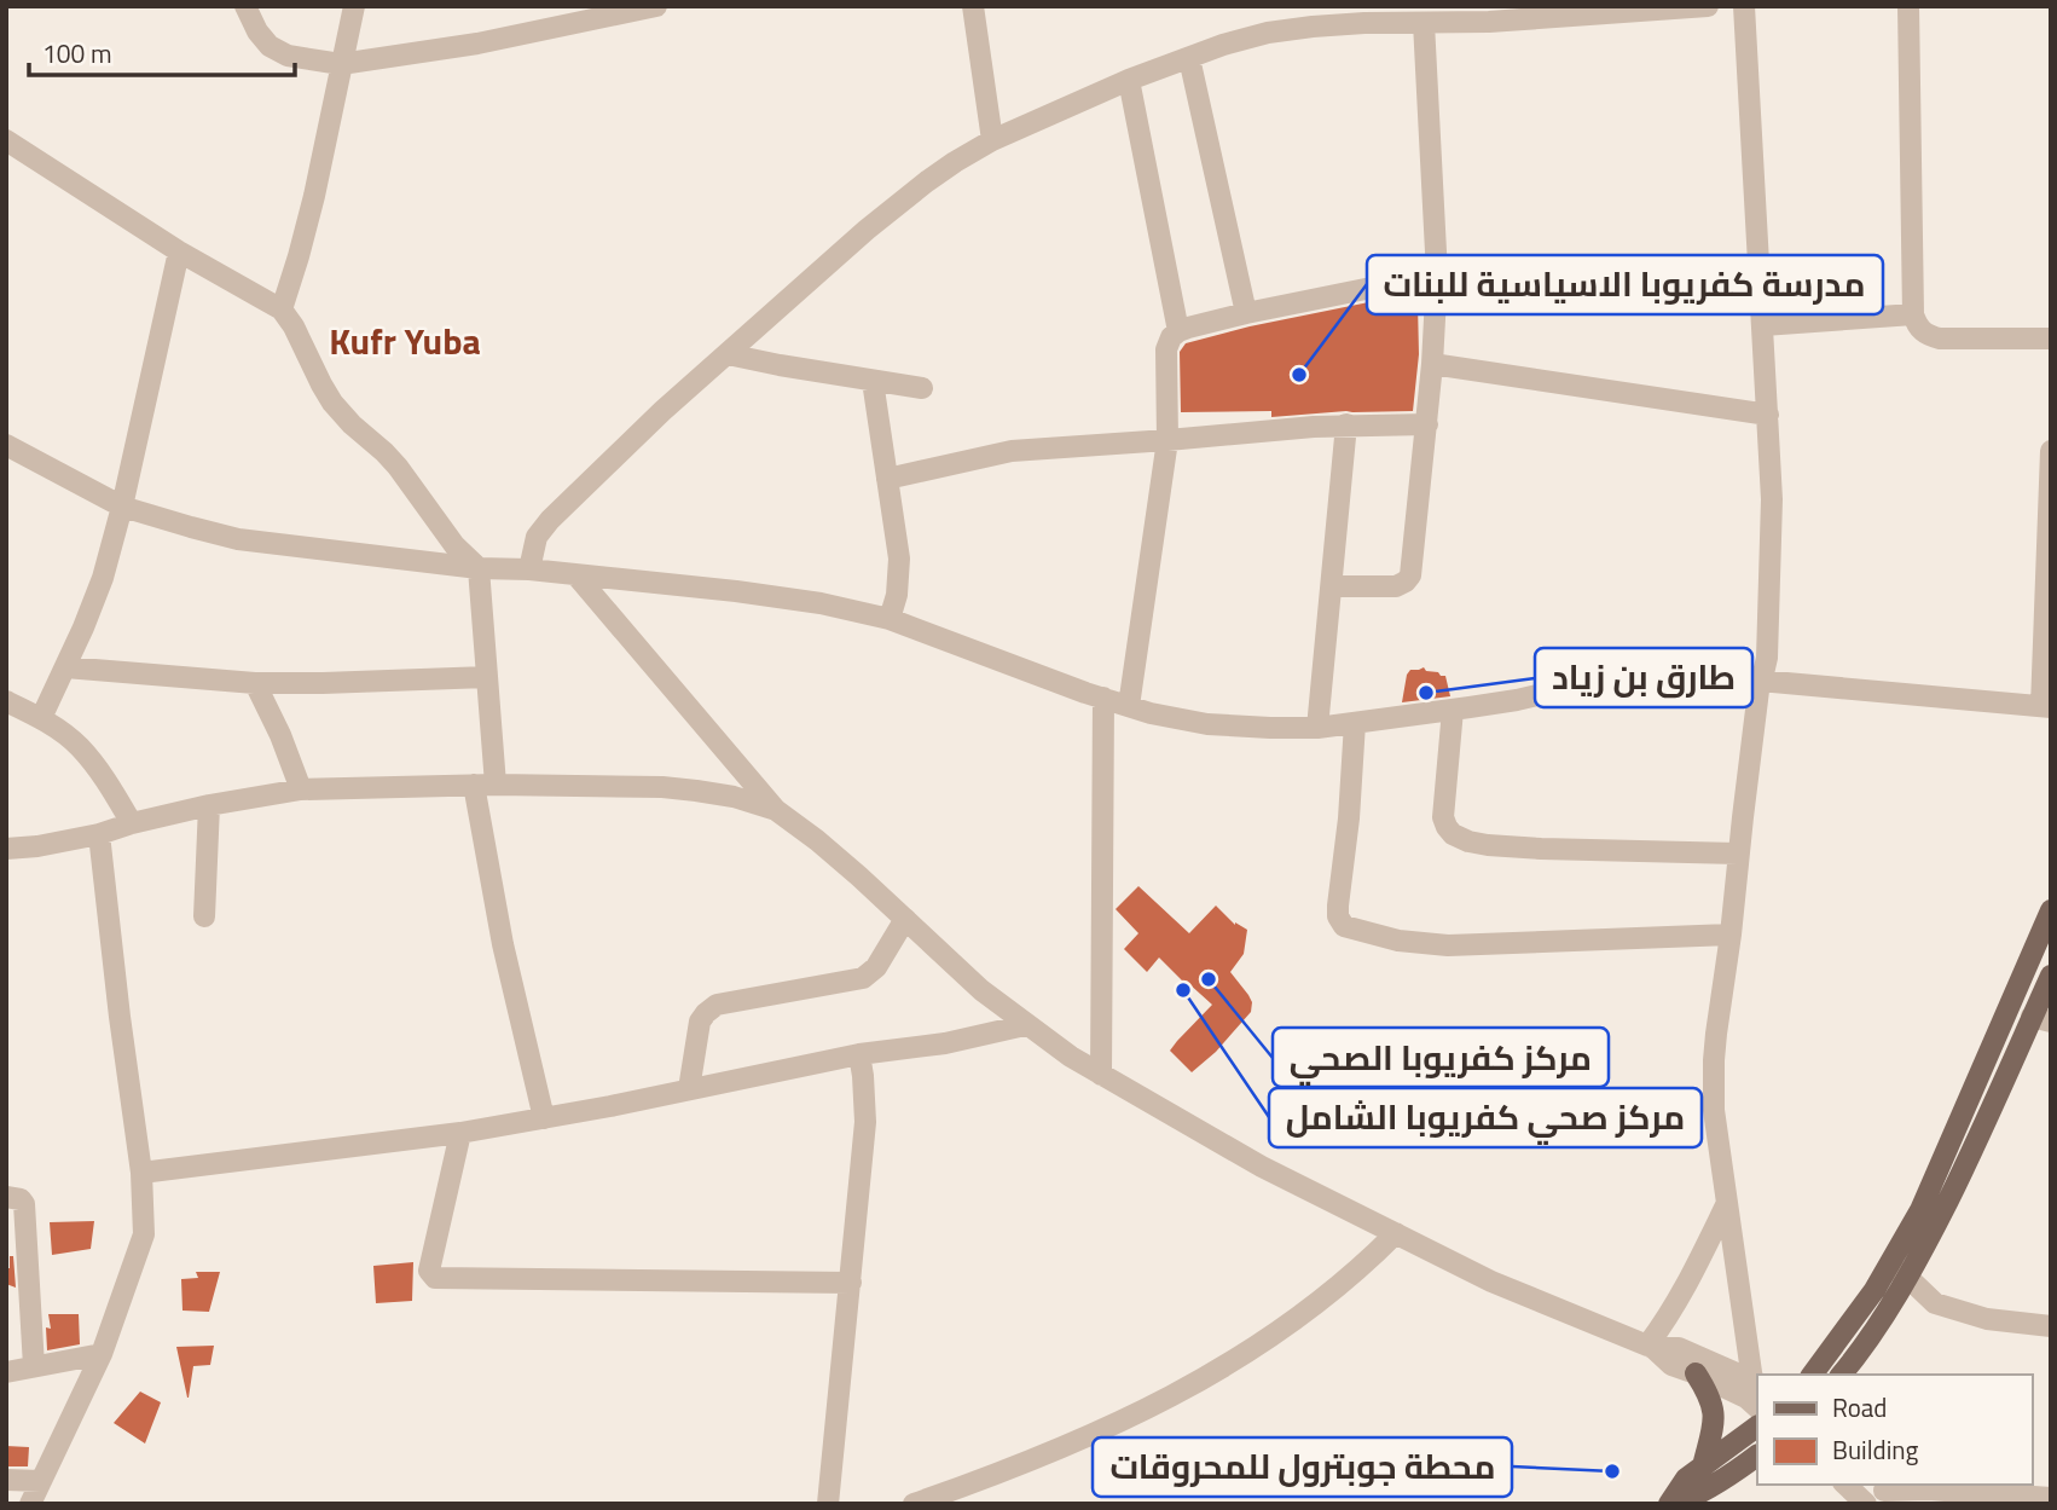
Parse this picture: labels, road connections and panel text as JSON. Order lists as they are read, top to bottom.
{
  "districts": ["Kufr Yuba"],
  "places": [
    "مدرسة كفريوبا الاسياسية للبنات",
    "طارق بن زياد",
    "مركز كفريوبا الصحي",
    "مركز صحي كفريوبا الشامل",
    "محطة جوبترول للمحروقات"
  ],
  "legend": ["Road", "Building"],
  "scale_bar": "100 m"
}
